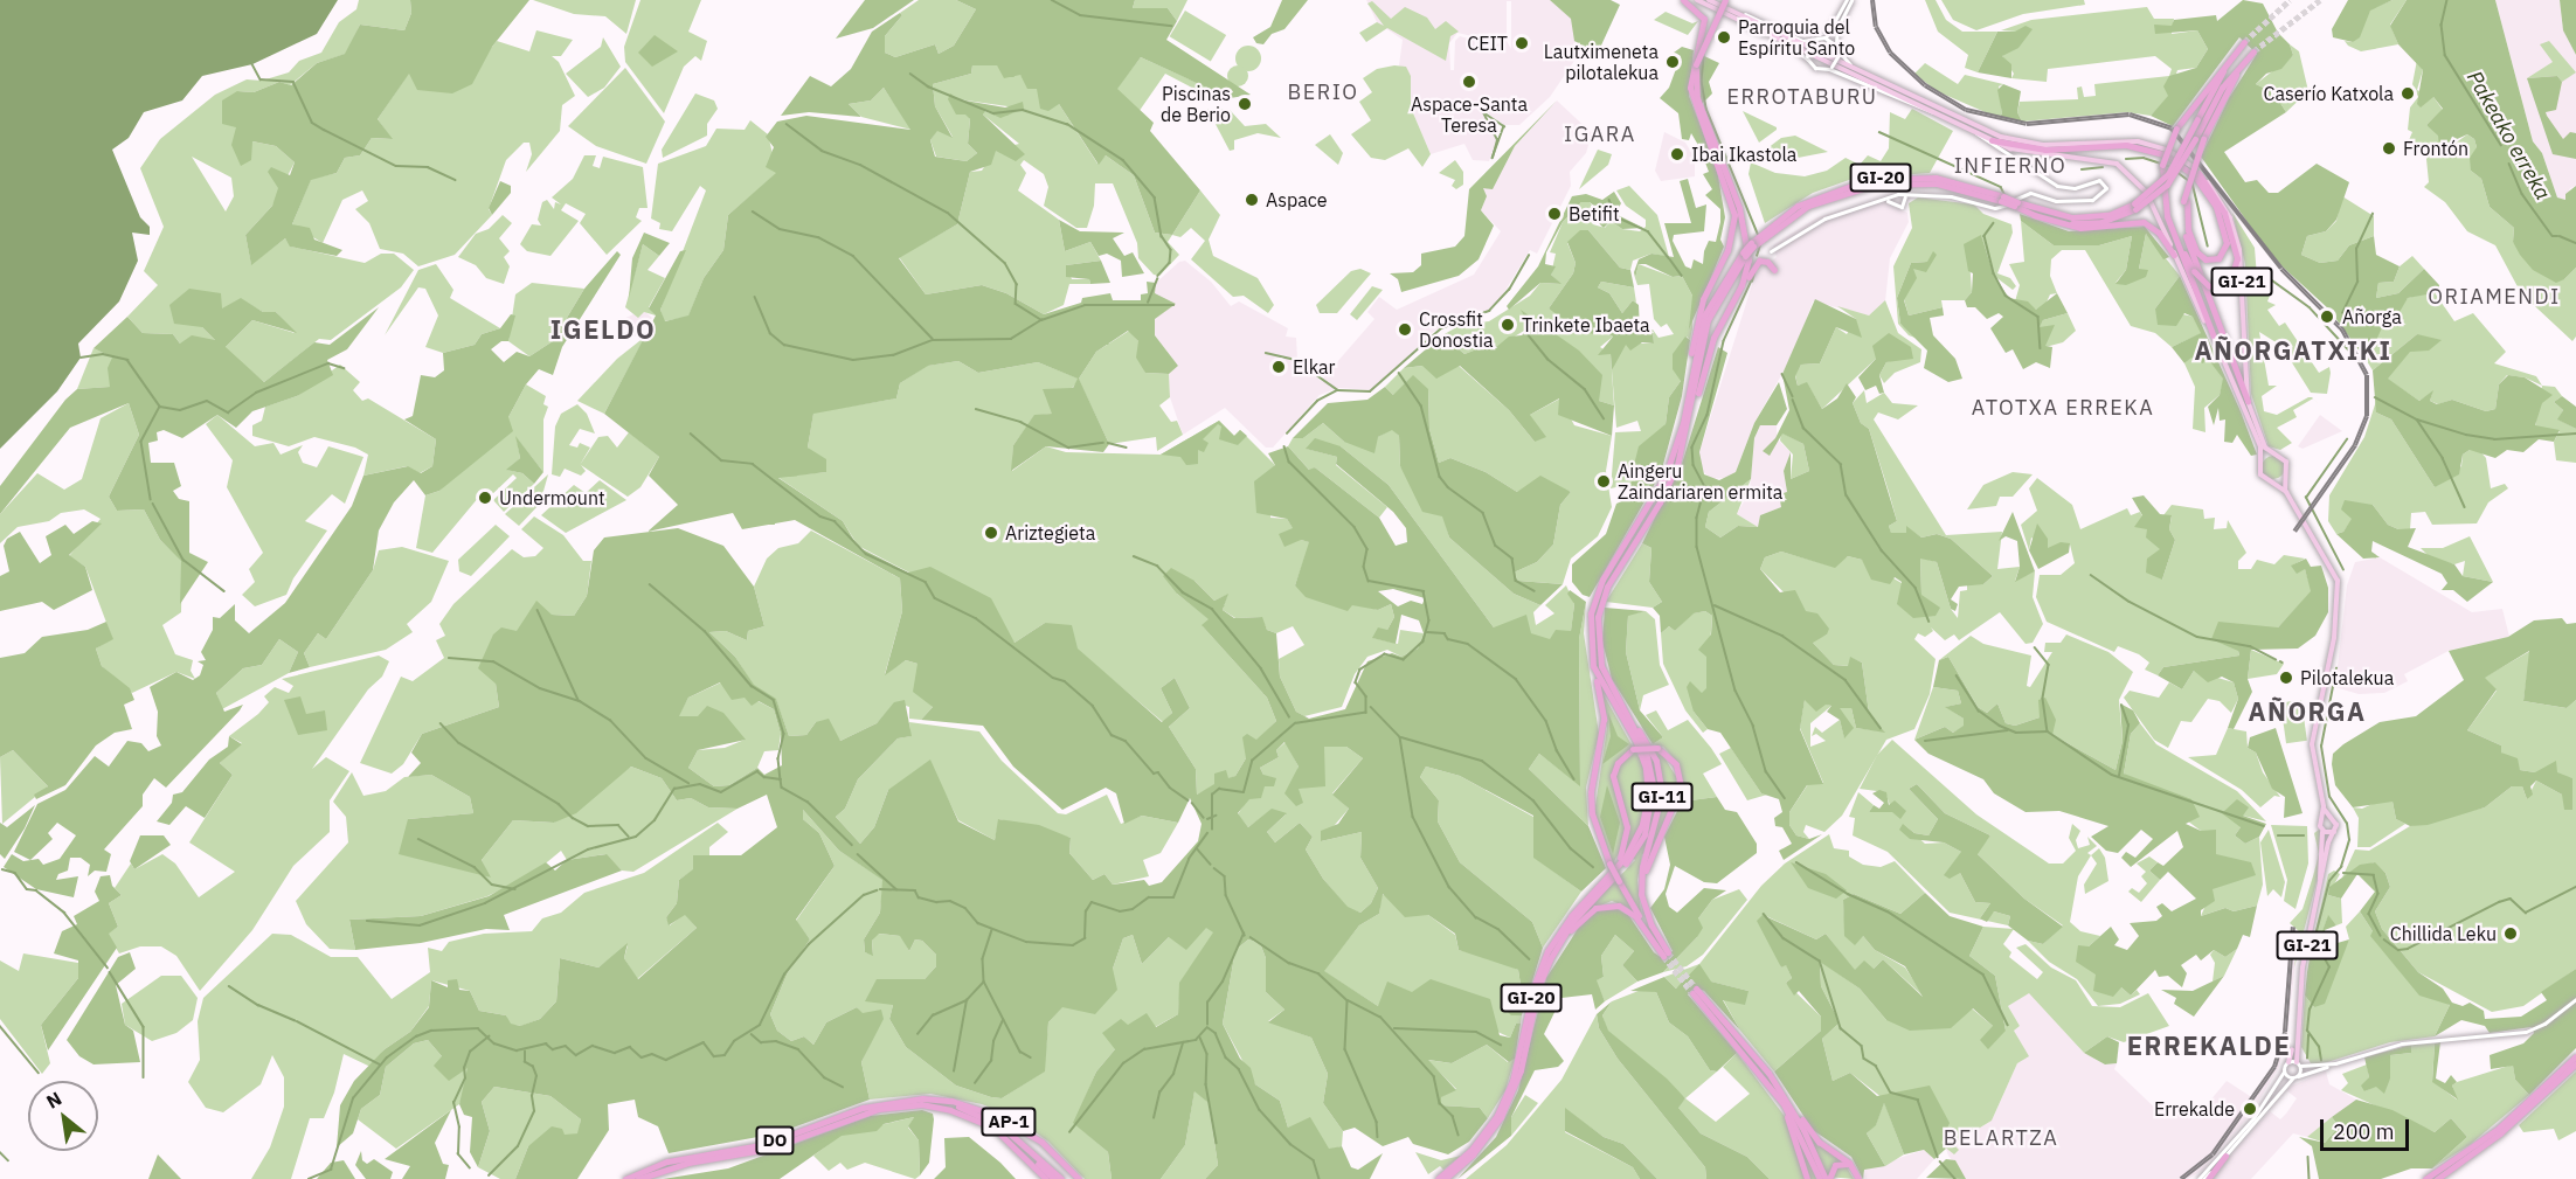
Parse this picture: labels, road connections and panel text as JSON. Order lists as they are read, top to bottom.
{
  "streets": {
    "highway": [
      "GI-20",
      "GI-21",
      "GI-11",
      "AP-1",
      "DO"
    ]
  },
  "crossings": [
    ["GI-20", "GI-21"],
    ["GI-20", "GI-11"],
    ["AP-1", "DO"]
  ],
  "districts": [
    "BERIO",
    "ERROTABURU",
    "IGARA",
    "INFIERNO",
    "ORIAMENDI",
    "IGELDO",
    "AÑORGATXIKI",
    "ATOTXA ERREKA",
    "AÑORGA",
    "ERREKALDE",
    "BELARTZA"
  ],
  "water": ["Pakeako erreka"],
  "places": [
    "Parroquia del Espíritu Santo",
    "CEIT",
    "Lautximeneta pilotalekua",
    "Aspace-Santa Teresa",
    "Caserío Katxola",
    "Piscinas de Berio",
    "Frontón",
    "Ibai Ikastola",
    "Aspace",
    "Betifit",
    "Añorga",
    "Trinkete Ibaeta",
    "Crossfit Donostia",
    "Elkar",
    "Aingeru Zaindariaren ermita",
    "Undermount",
    "Ariztegieta",
    "Pilotalekua",
    "Chillida Leku",
    "Errekalde"
  ],
  "scale_bar": "200 m",
  "north": "top left"
}
